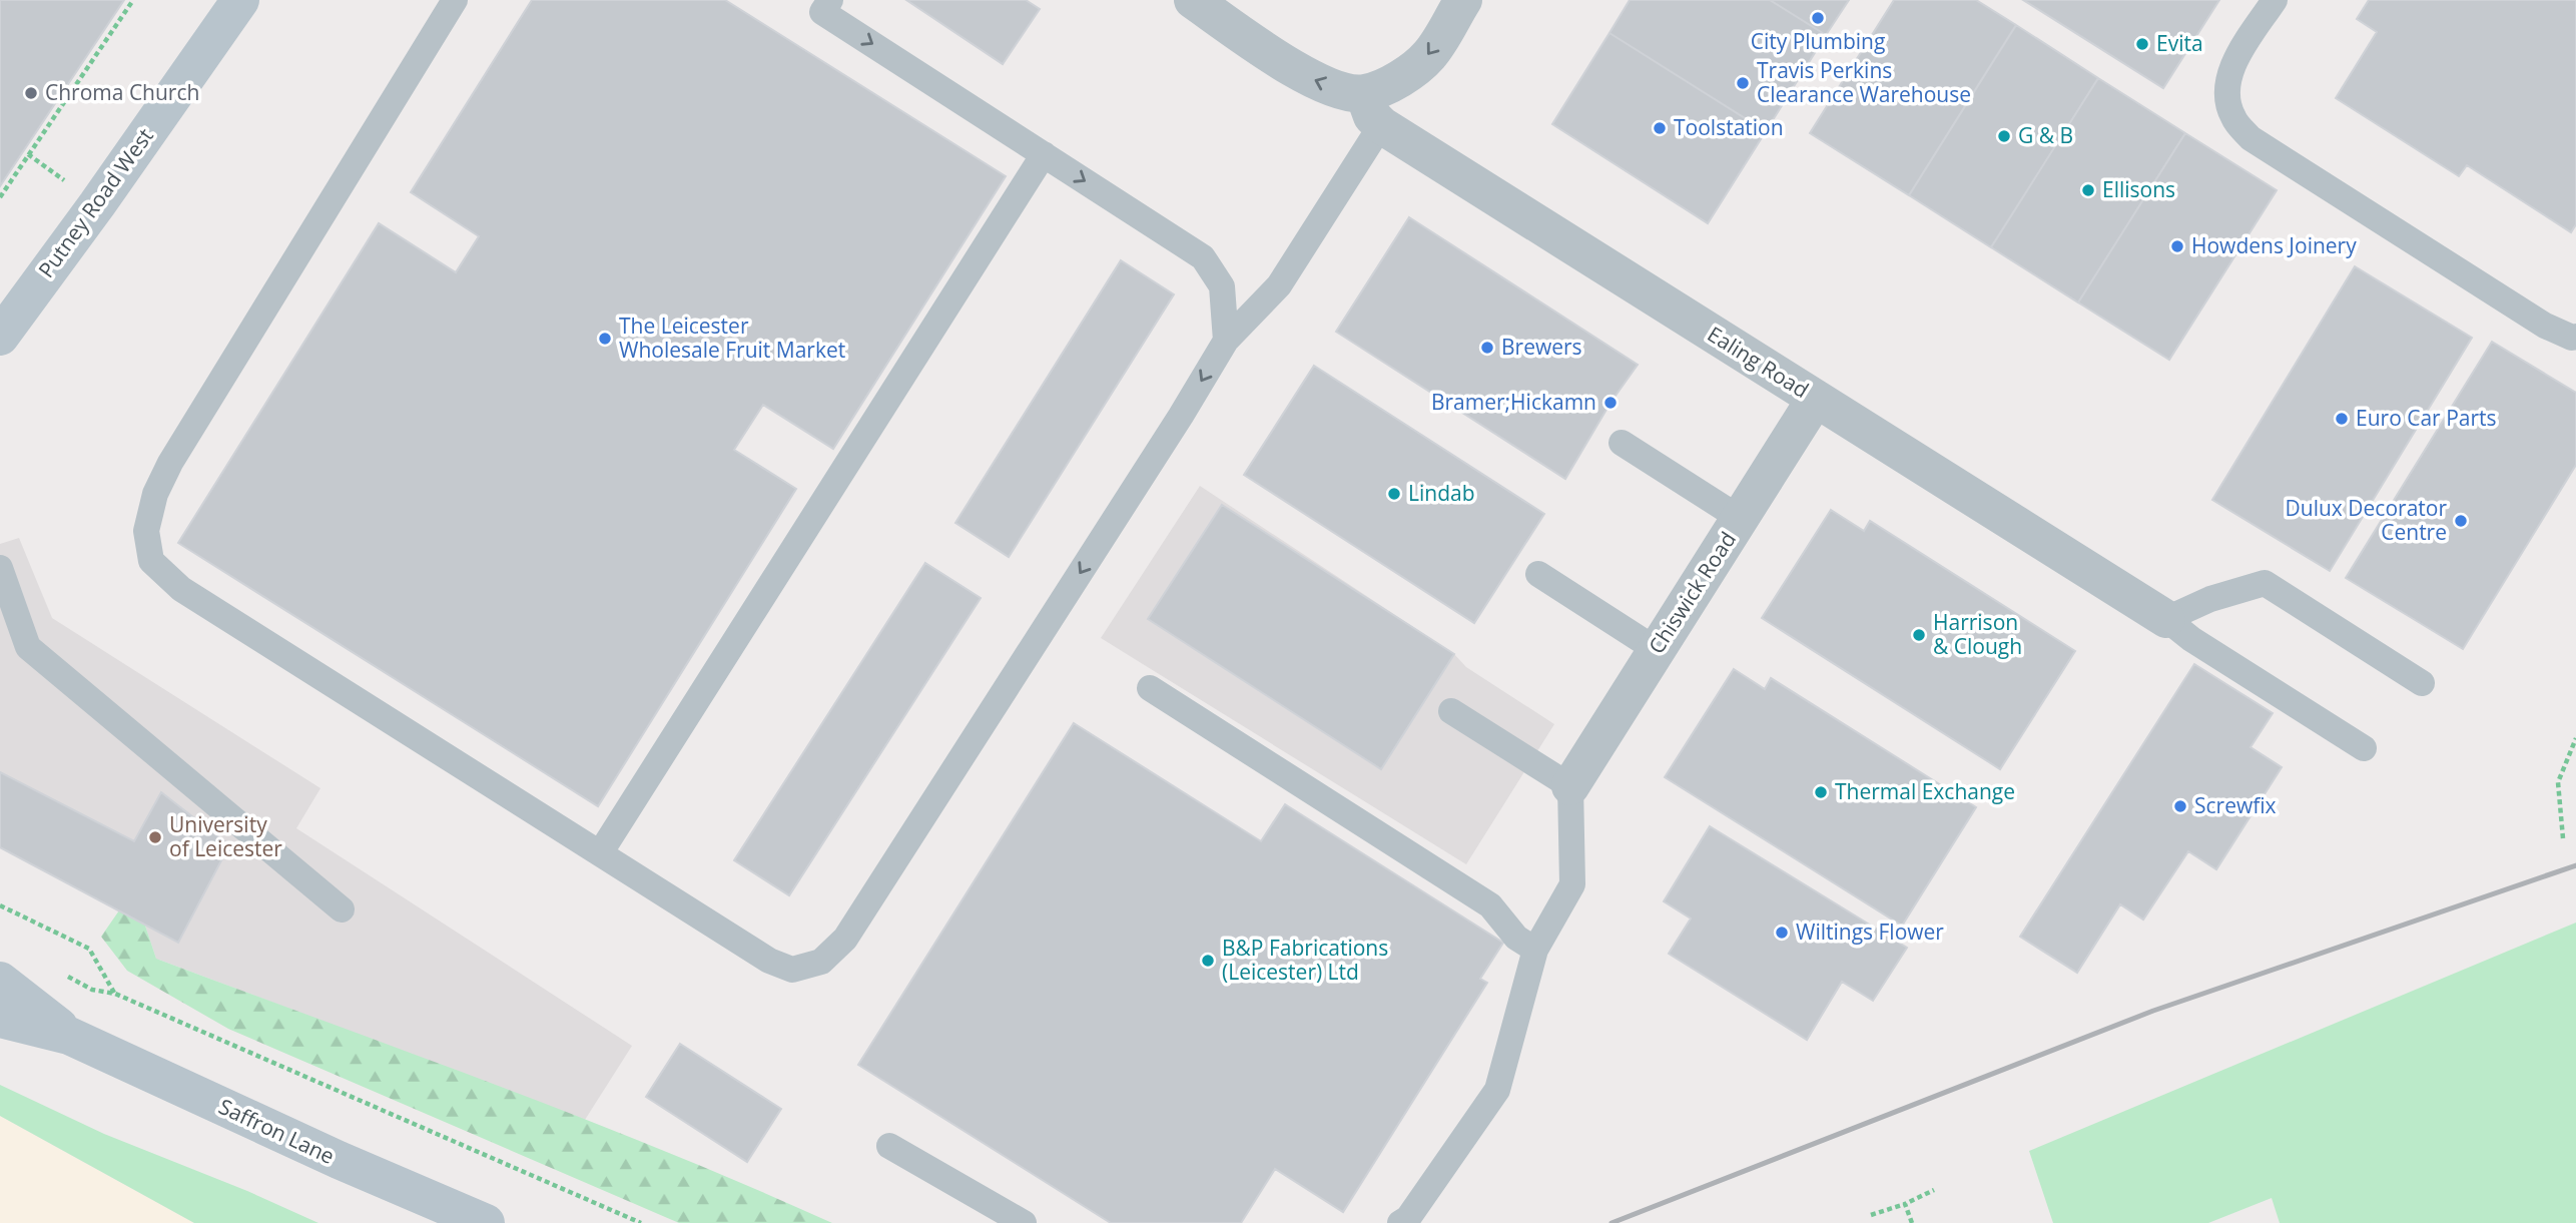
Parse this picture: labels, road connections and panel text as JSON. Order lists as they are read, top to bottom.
{
  "streets": {
    "main road": ["Putney Road West", "Saffron Lane"],
    "street": ["Ealing Road", "Chiswick Road"]
  },
  "crossings": [
    ["Ealing Road", "Chiswick Road"]
  ],
  "places": [
    "City Plumbing",
    "Evita",
    "Travis Perkins Clearance Warehouse",
    "Chroma Church",
    "Toolstation",
    "G & B",
    "Ellisons",
    "Howdens Joinery",
    "The Leicester Wholesale Fruit Market",
    "Brewers",
    "Bramer;Hickamn",
    "Euro Car Parts",
    "Lindab",
    "Dulux Decorator Centre",
    "Harrison & Clough",
    "Thermal Exchange",
    "Screwfix",
    "University of Leicester",
    "Wiltings Flower",
    "B&P Fabrications (Leicester) Ltd"
  ]
}
